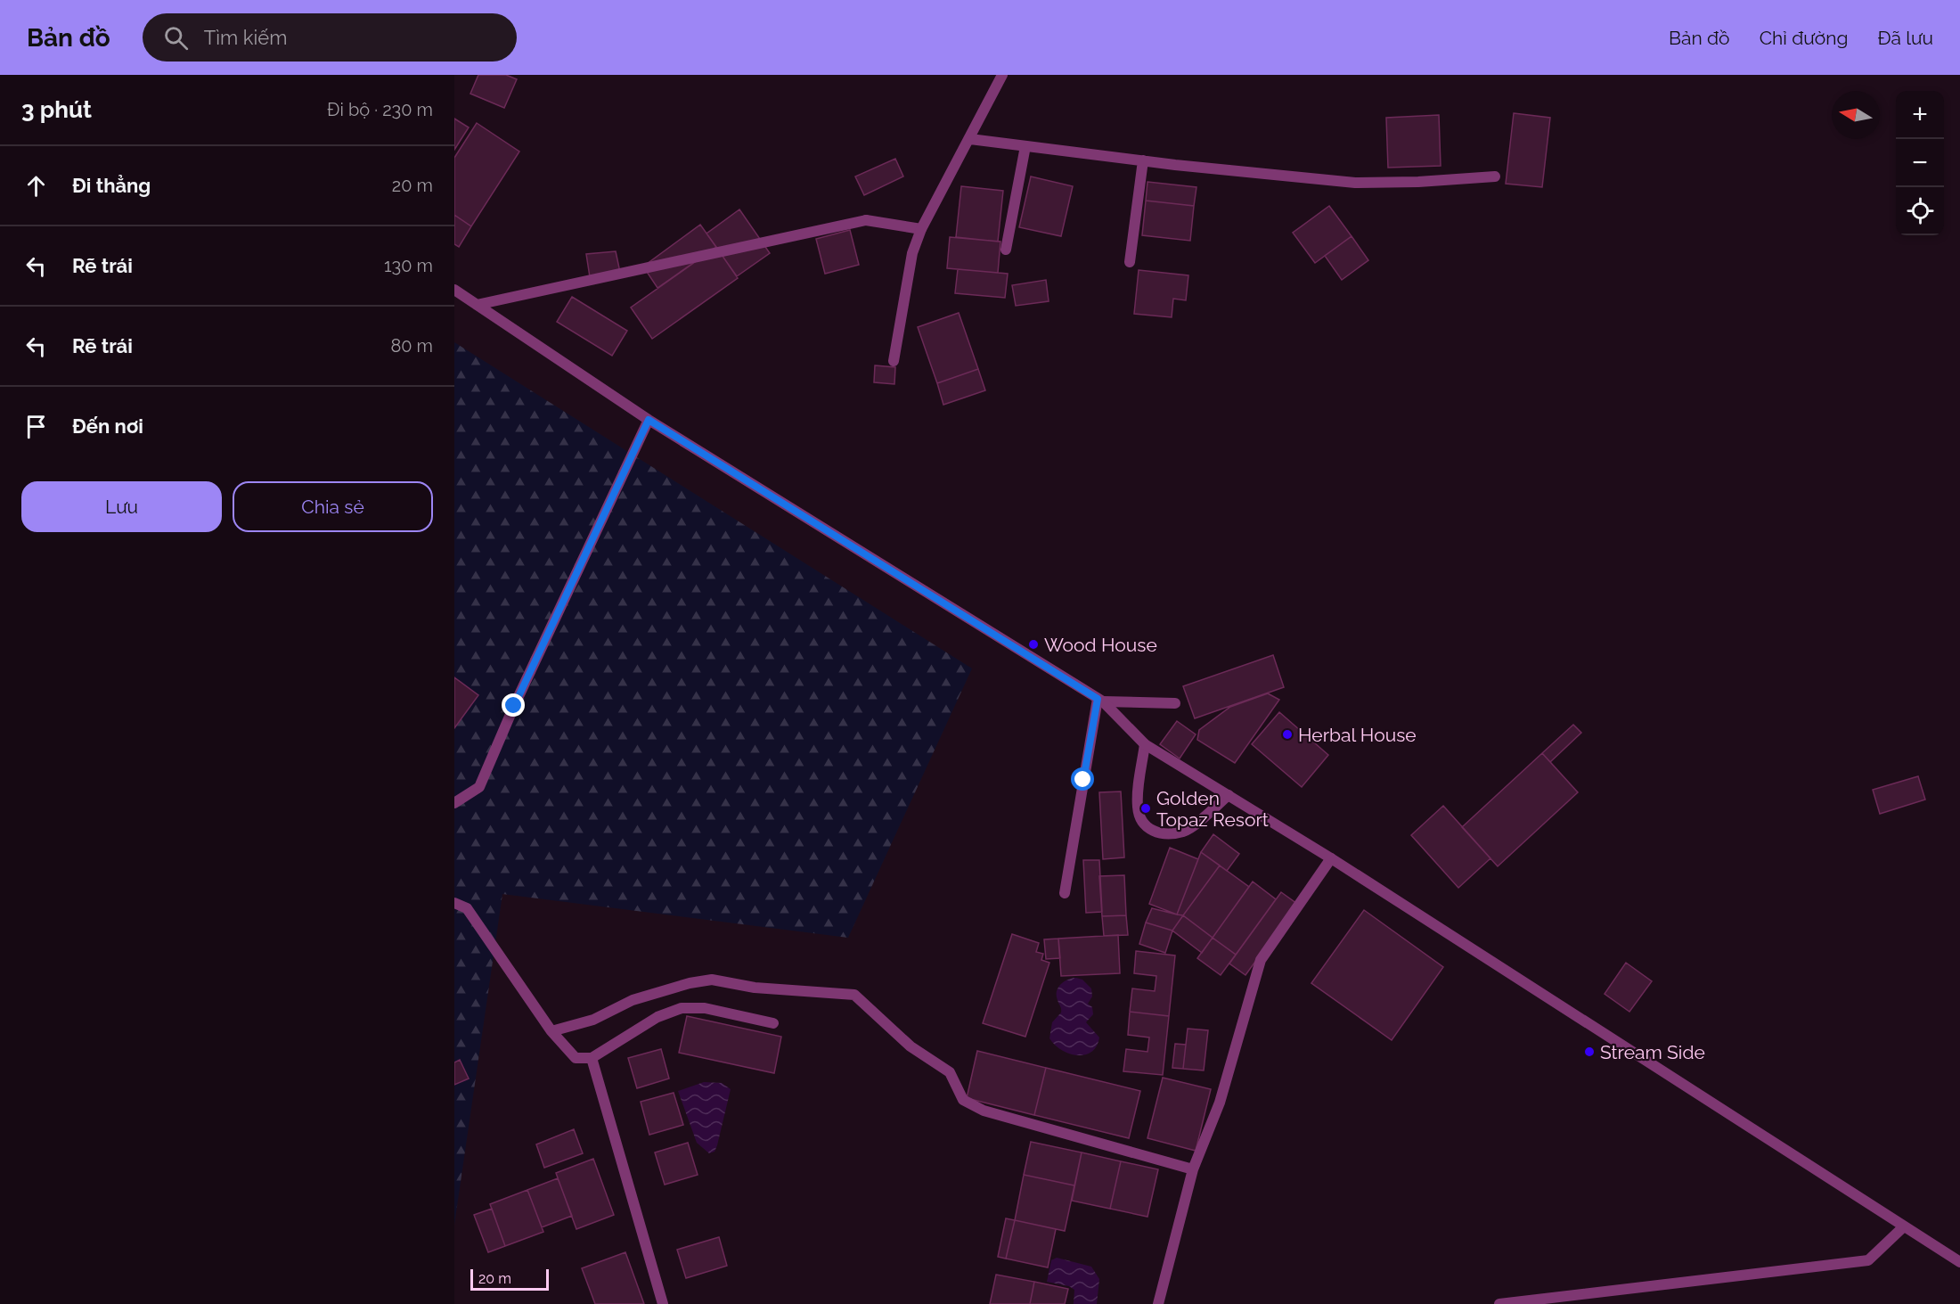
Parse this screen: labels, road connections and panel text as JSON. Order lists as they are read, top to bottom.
{
  "places": [
    "Wood House",
    "Herbal House",
    "Golden Topaz Resort",
    "Stream Side"
  ],
  "scale_bar": "20 m",
  "north": "left",
  "page": {
    "header": "Bản đồ",
    "search": "Tìm kiếm",
    "nav": ["Bản đồ", "Chỉ đường", "Đã lưu"],
    "heading": ["3 phút", "Đi bộ · 230 m"],
    "map_buttons": ["+", "−"],
    "list": [
      ["Đi thẳng", "20 m"],
      ["Rẽ trái", "130 m"],
      ["Rẽ trái", "80 m"],
      "Đến nơi"
    ],
    "buttons": ["Lưu", "Chia sẻ"],
    "scale": "20 m"
  }
}
